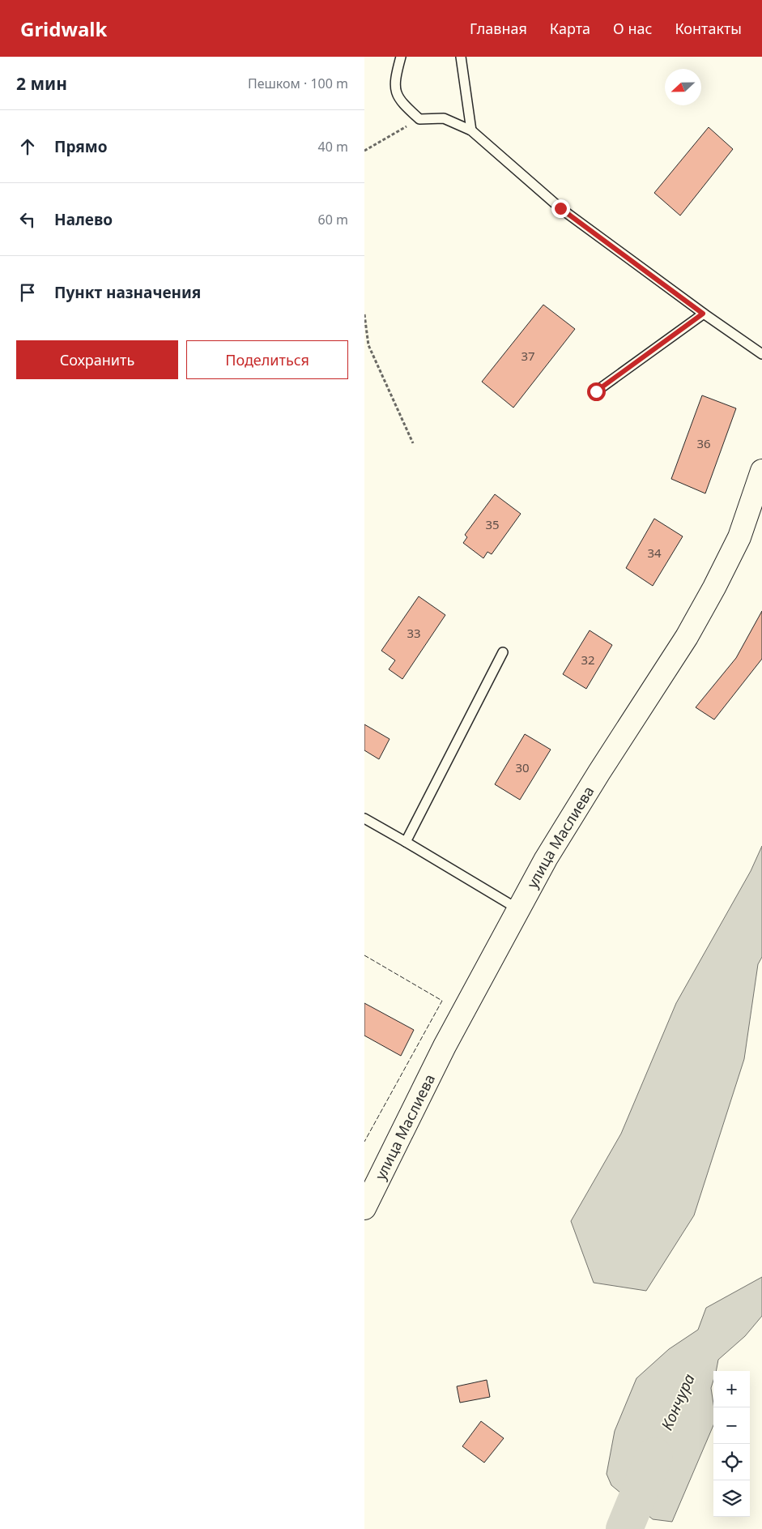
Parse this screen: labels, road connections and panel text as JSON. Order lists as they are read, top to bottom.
{
  "streets": {
    "street": ["улица Маслиева"]
  },
  "water": ["Кончура"],
  "house_numbers": [
    "37",
    "36",
    "35",
    "34",
    "33",
    "32",
    "30"
  ],
  "north": "left",
  "page": {
    "header": "Gridwalk",
    "nav": [
      "Главная",
      "Карта",
      "О нас",
      "Контакты"
    ],
    "heading": ["2 мин", "Пешком · 100 m"],
    "list": [
      ["Прямо", "40 m"],
      ["Налево", "60 m"],
      "Пункт назначения"
    ],
    "buttons": ["Сохранить", "Поделиться"],
    "map_buttons": ["+", "−"]
  }
}
